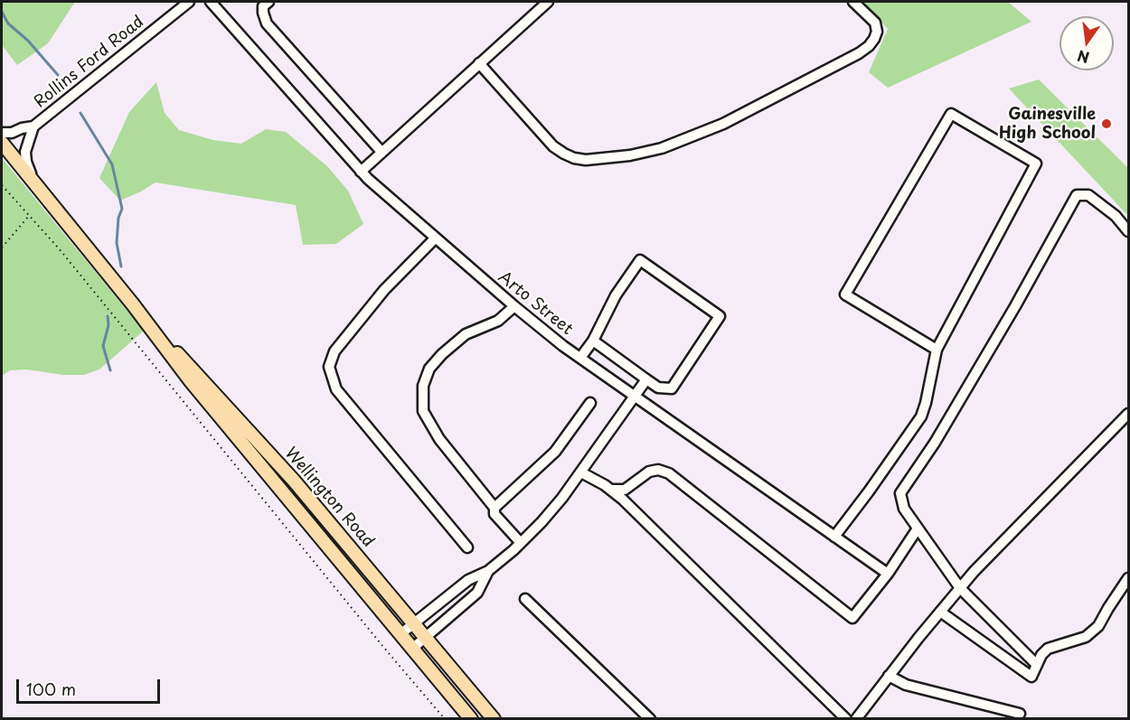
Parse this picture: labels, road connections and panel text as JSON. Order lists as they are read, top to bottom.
{
  "streets": {
    "main road": ["Wellington Road"],
    "street": ["Rollins Ford Road", "Arto Street"]
  },
  "crossings": [
    ["Rollins Ford Road", "Wellington Road"]
  ],
  "places": ["Gainesville High School"],
  "scale_bar": "100 m",
  "north": "bottom"
}
